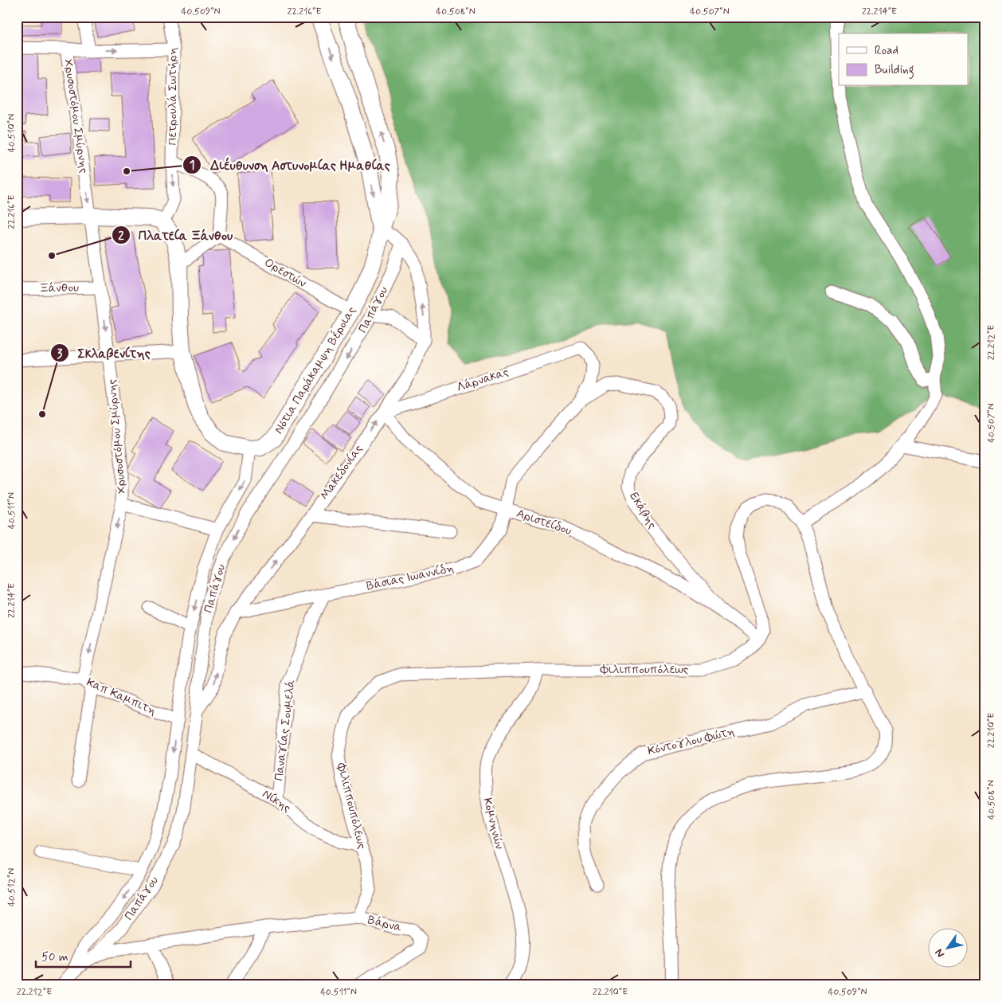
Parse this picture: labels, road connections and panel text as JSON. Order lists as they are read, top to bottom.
{
  "streets": {
    "main road": ["Νότια Παράκαμψη Βέροιας"],
    "street": [
      "Πετρουλά Σωτήρη",
      "Χρυσοστόμου Σμύρνης",
      "Ορεστών",
      "Ξάνθου",
      "Παπάγου",
      "Λάρνακας",
      "Μακεδονίας",
      "Εκάβης",
      "Αριστείδου",
      "Βάσιας Ιωαννίδη",
      "Φιλιππουπόλεως",
      "Καπ Καμπιτη",
      "Παναγίας Σουμελά",
      "Κόντογλου Φώτη",
      "Νίκης",
      "Κομνηνών",
      "Βάρνα"
    ]
  },
  "crossings": [
    ["Πετρουλά Σωτήρη", "Νότια Παράκαμψη Βέροιας"],
    ["Χρυσοστόμου Σμύρνης", "Ξάνθου"],
    ["Χρυσοστόμου Σμύρνης", "Καπ Καμπιτη"],
    ["Ορεστών", "Νότια Παράκαμψη Βέροιας"],
    ["Παπάγου", "Νότια Παράκαμψη Βέροιας"],
    ["Παπάγου", "Μακεδονίας"],
    ["Παπάγου", "Καπ Καμπιτη"],
    ["Παπάγου", "Νίκης"],
    ["Νότια Παράκαμψη Βέροιας", "Μακεδονίας"],
    ["Λάρνακας", "Μακεδονίας"],
    ["Λάρνακας", "Αριστείδου"],
    ["Λάρνακας", "Βάσιας Ιωαννίδη"],
    ["Μακεδονίας", "Αριστείδου"],
    ["Μακεδονίας", "Βάσιας Ιωαννίδη"],
    ["Εκάβης", "Αριστείδου"],
    ["Εκάβης", "Βάσιας Ιωαννίδη"],
    ["Εκάβης", "Φιλιππουπόλεως"],
    ["Αριστείδου", "Βάσιας Ιωαννίδη"],
    ["Βάσιας Ιωαννίδη", "Παναγίας Σουμελά"],
    ["Φιλιππουπόλεως", "Νίκης"],
    ["Φιλιππουπόλεως", "Κομνηνών"],
    ["Φιλιππουπόλεως", "Βάρνα"],
    ["Παναγίας Σουμελά", "Νίκης"]
  ],
  "one_way": ["Χρυσοστόμου Σμύρνης", "Μακεδονίας"],
  "places": ["Διέυθυνση Αστυνομίας Ημαθίας", "Πλατεία Ξάνθου", "Σκλαβενίτης"],
  "legend": ["Road", "Building"],
  "scale_bar": "50 m",
  "north": "bottom left",
  "coordinates": [
    "40.509°N",
    "22.216°E",
    "40.508°N",
    "40.507°N",
    "22.214°E",
    "40.510°N",
    "22.212°E",
    "40.511°N",
    "22.210°E",
    "40.512°N"
  ]
}
